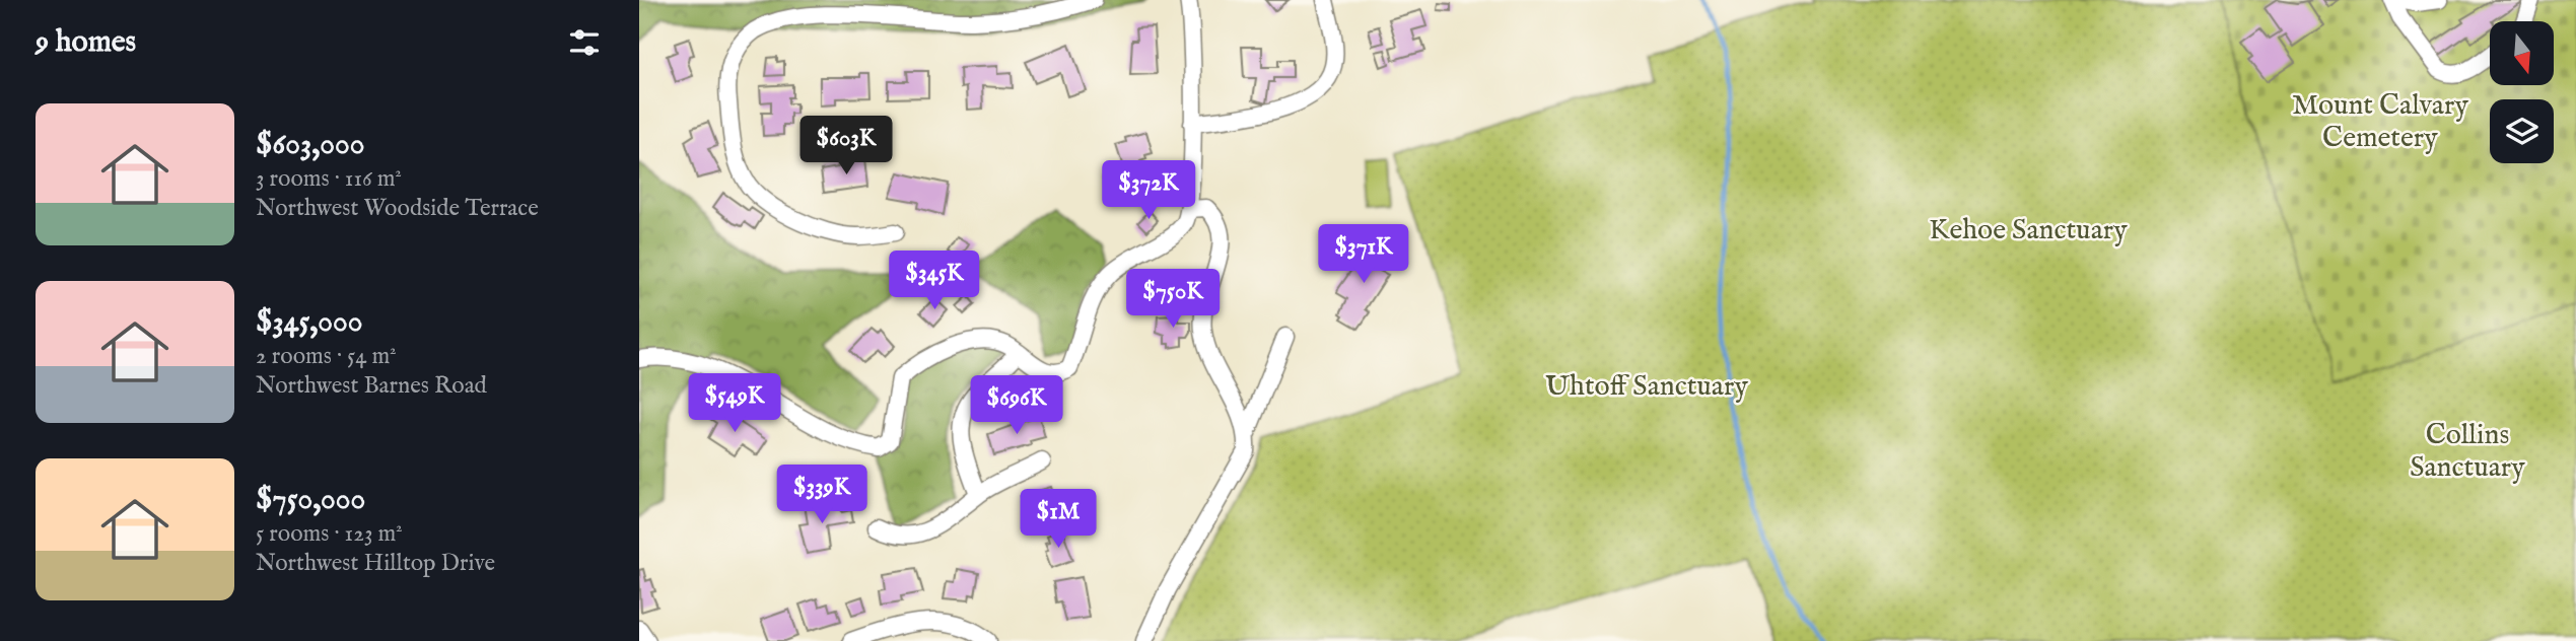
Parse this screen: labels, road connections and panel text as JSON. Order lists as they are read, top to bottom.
{
  "parks": [
    "Mount Calvary Cemetery",
    "Kehoe Sanctuary",
    "Uhtoff Sanctuary",
    "Collins Sanctuary"
  ],
  "north": "bottom",
  "page": {
    "heading": "9 homes",
    "list": [
      {
        "name": "$603,000",
        "note": "3 rooms · 116 m² · Northwest Woodside Terrace"
      },
      {
        "name": "$345,000",
        "note": "2 rooms · 54 m² · Northwest Barnes Road"
      },
      {
        "name": "$750,000",
        "note": "5 rooms · 123 m² · Northwest Hilltop Drive"
      }
    ],
    "price": [
      "$603K",
      "$372K",
      "$371K",
      "$345K",
      "$750K",
      "$549K",
      "$696K",
      "$339K",
      "$1M"
    ]
  }
}
